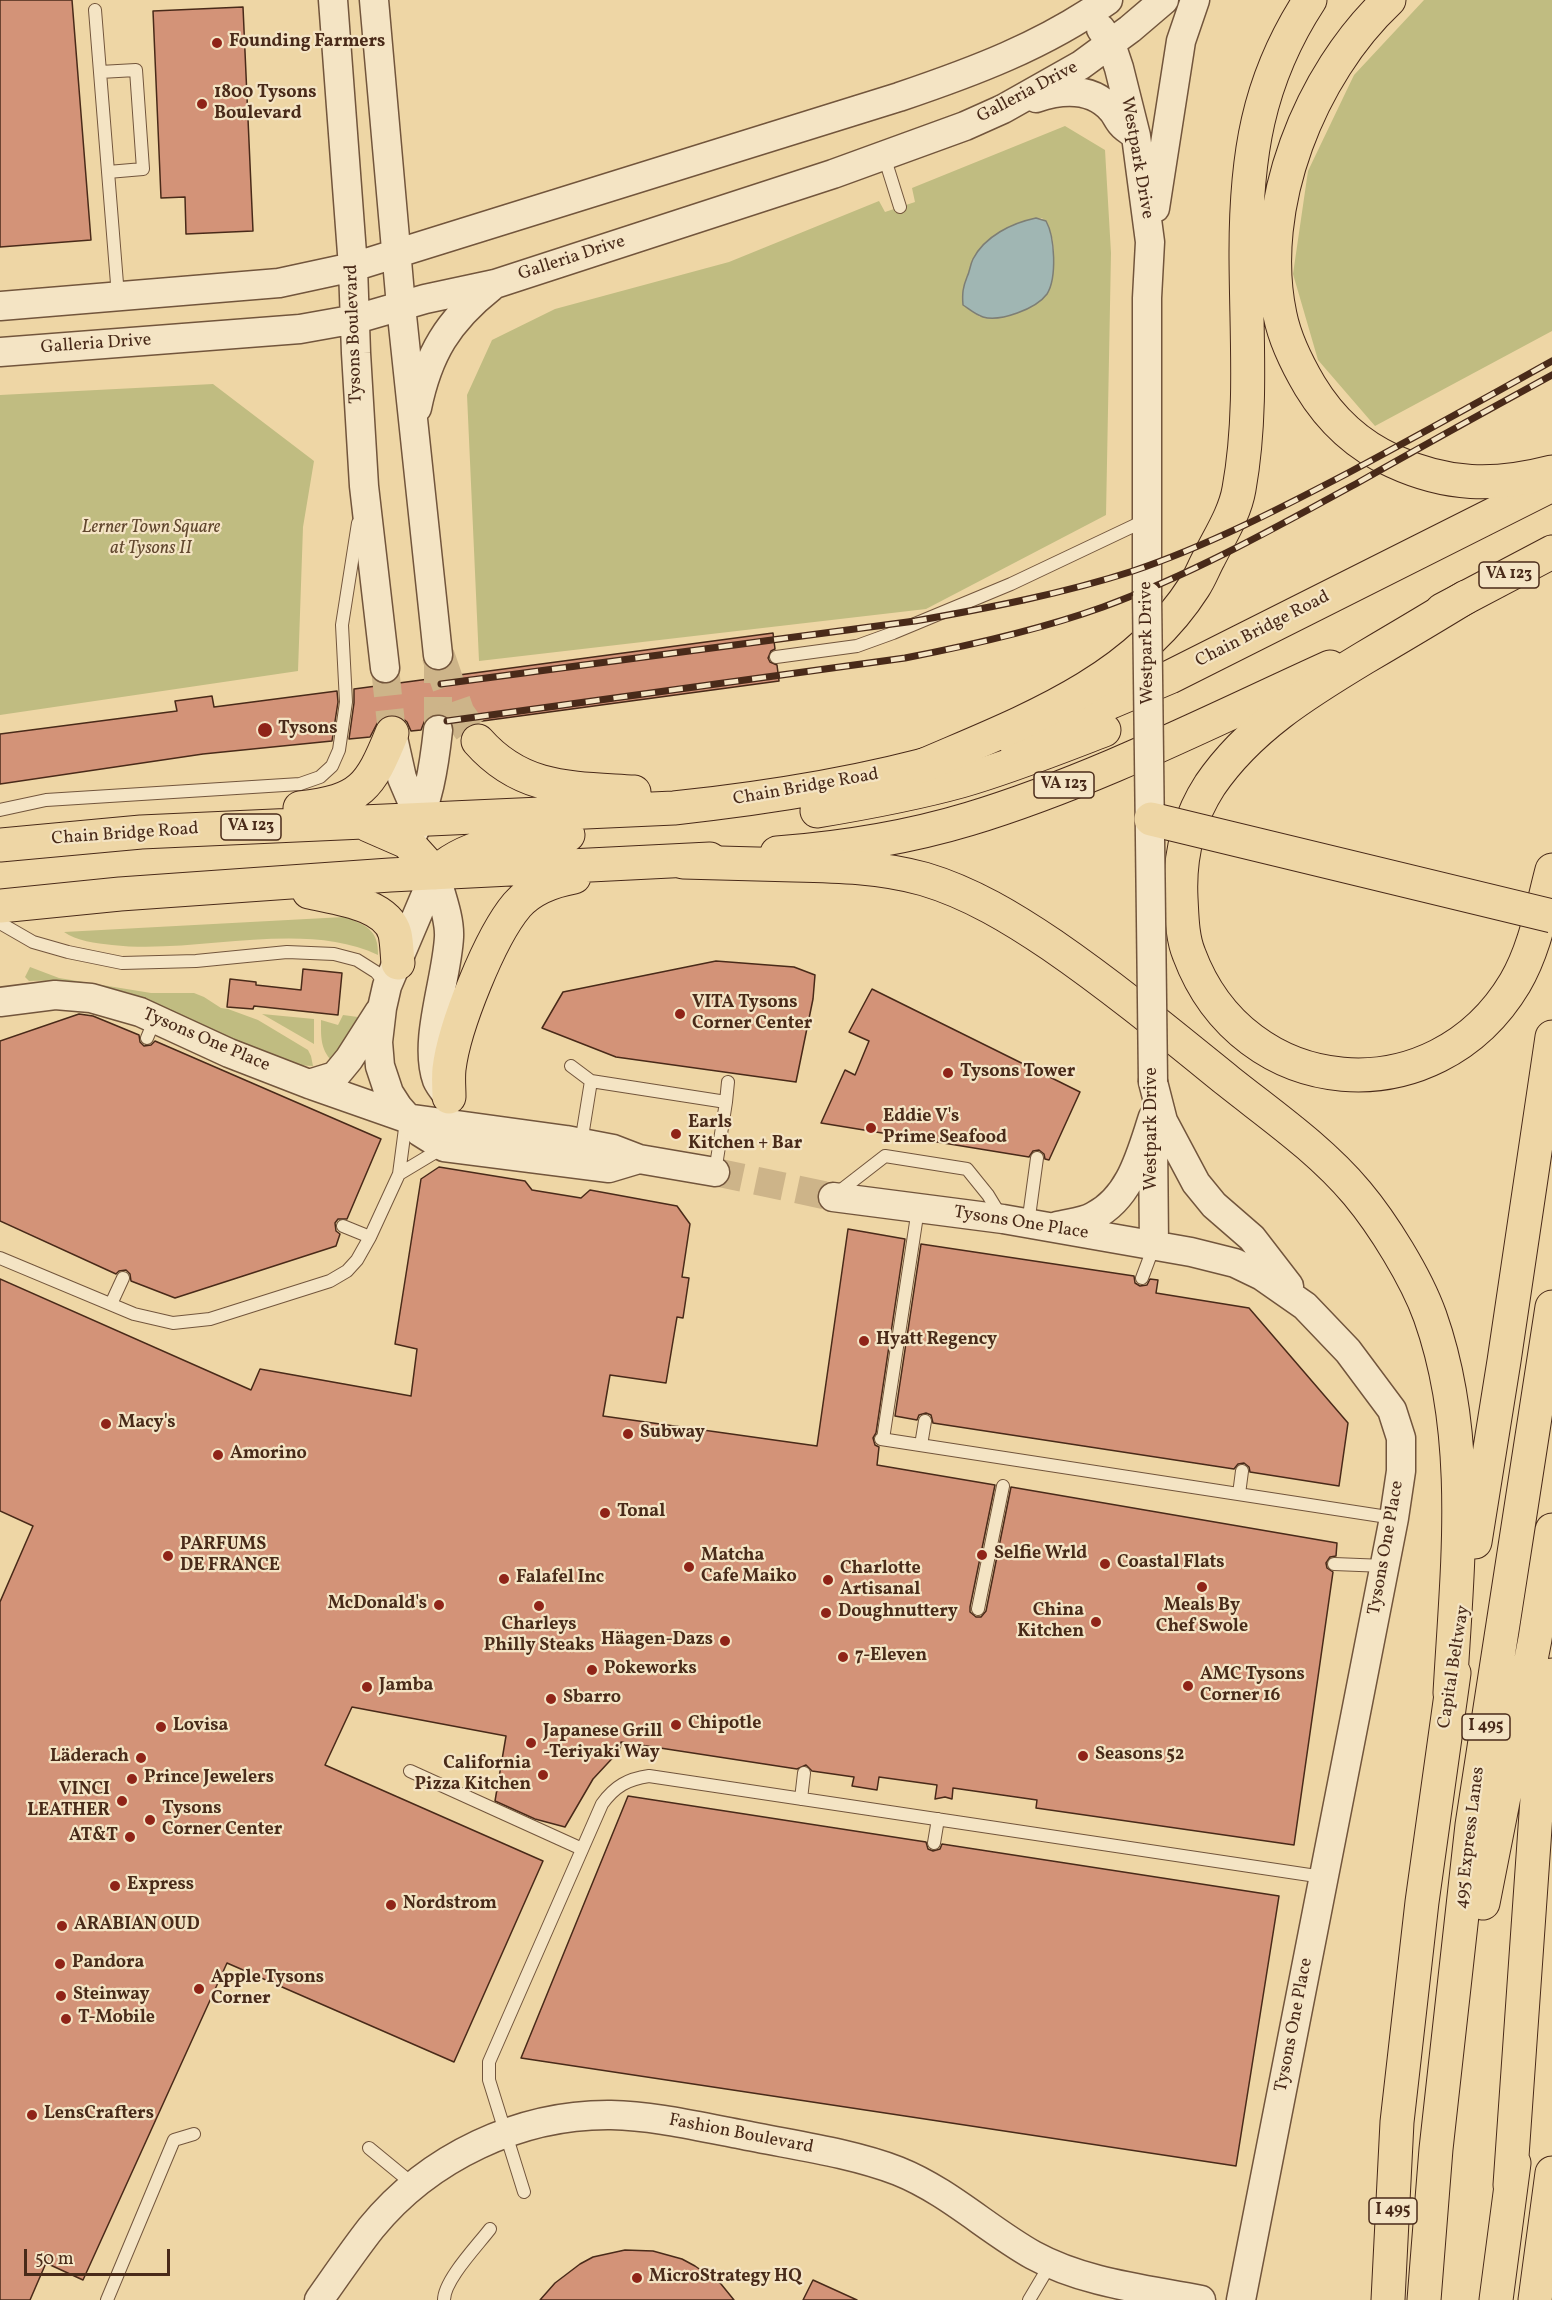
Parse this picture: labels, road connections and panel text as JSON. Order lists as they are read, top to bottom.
{
  "streets": {
    "main road": [
      "VA 123",
      "Chain Bridge Road",
      "Capital Beltway",
      "I 495",
      "495 Express Lanes"
    ],
    "street": [
      "Galleria Drive",
      "Westpark Drive",
      "Tysons Boulevard",
      "Tysons One Place",
      "Fashion Boulevard"
    ]
  },
  "crossings": [
    ["Galleria Drive", "Westpark Drive"],
    ["Galleria Drive", "Tysons Boulevard"],
    ["Westpark Drive", "Tysons One Place"]
  ],
  "parks": ["Lerner Town Square at Tysons II"],
  "places": [
    "Founding Farmers",
    "1800 Tysons Boulevard",
    "Tysons",
    "VITA Tysons Corner Center",
    "Tysons Tower",
    "Eddie V's Prime Seafood",
    "Earls Kitchen + Bar",
    "Hyatt Regency",
    "Macy's",
    "Subway",
    "Amorino",
    "Tonal",
    "Selfie Wrld",
    "PARFUMS DE FRANCE",
    "Coastal Flats",
    "Matcha Cafe Maiko",
    "Falafel Inc",
    "Charlotte Artisanal",
    "Meals By Chef Swole",
    "McDonald's",
    "Charleys Philly Steaks",
    "Doughnuttery",
    "China Kitchen",
    "Häagen-Dazs",
    "7-Eleven",
    "Pokeworks",
    "AMC Tysons Corner 16",
    "Jamba",
    "Sbarro",
    "Chipotle",
    "Lovisa",
    "Japanese Grill -Teriyaki Way",
    "Seasons 52",
    "Läderach",
    "California Pizza Kitchen",
    "Prince Jewelers",
    "VINCI LEATHER",
    "Tysons Corner Center",
    "AT&T",
    "Express",
    "Nordstrom",
    "ARABIAN OUD",
    "Pandora",
    "Apple Tysons Corner",
    "Steinway",
    "T-Mobile",
    "LensCrafters",
    "MicroStrategy HQ"
  ],
  "scale_bar": "50 m"
}
